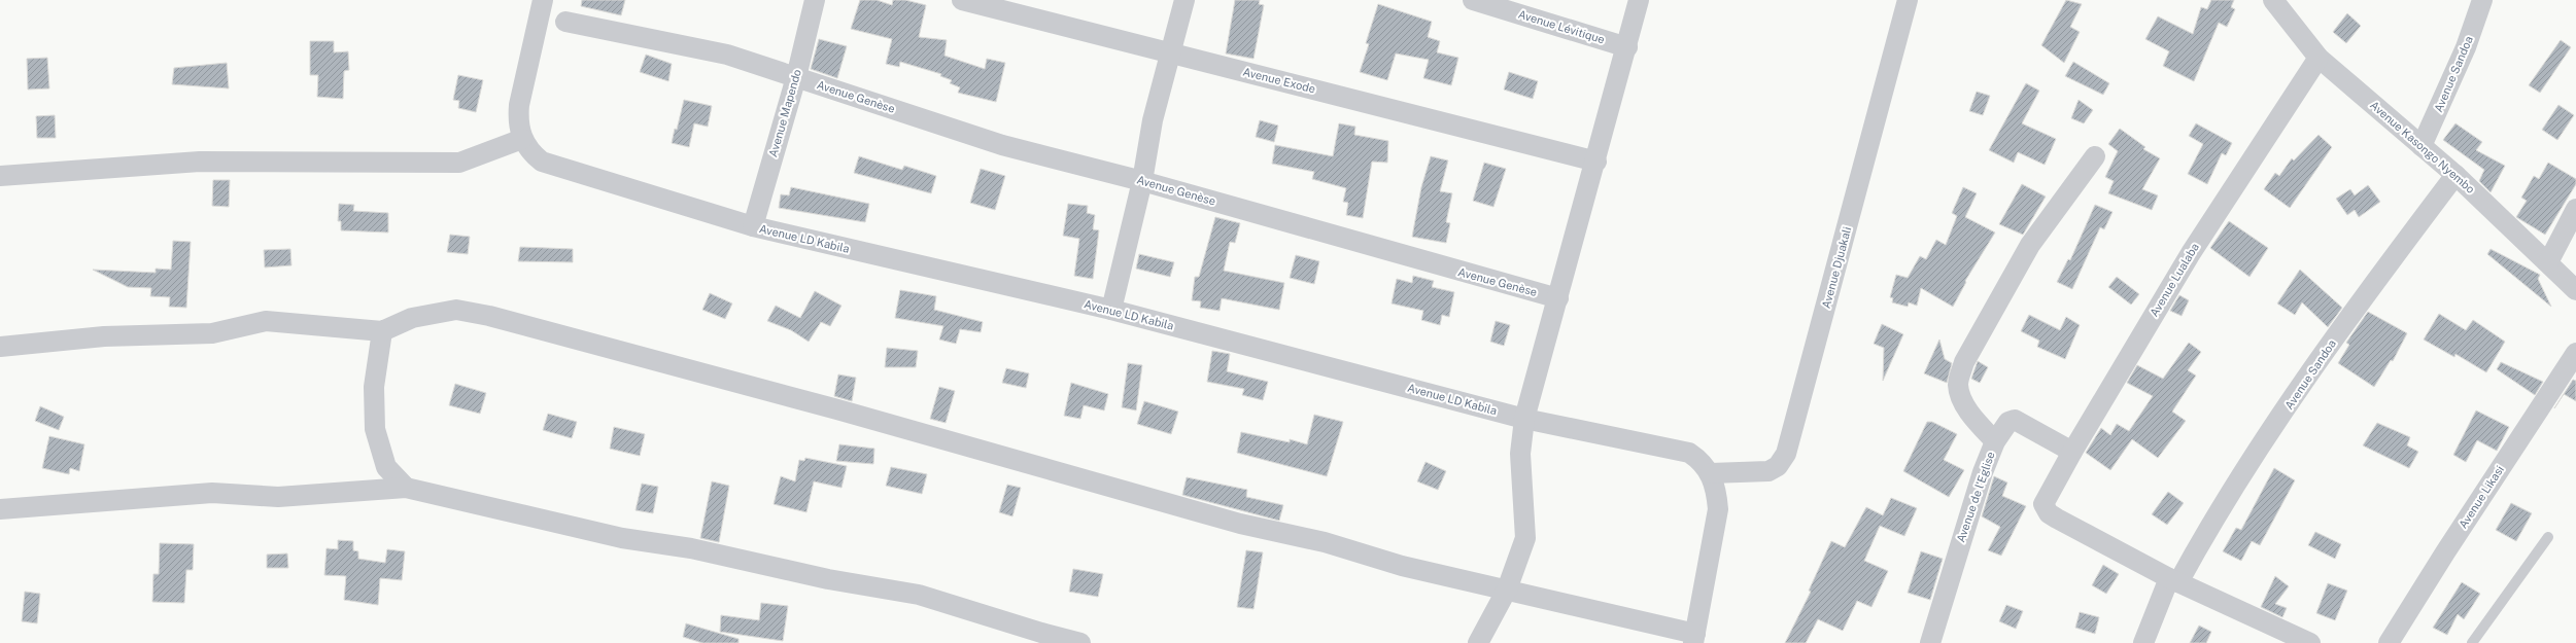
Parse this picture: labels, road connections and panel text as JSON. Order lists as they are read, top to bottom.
{
  "streets": {
    "street": [
      "Avenue Lévitique",
      "Avenue Sandoa",
      "Avenue Exode",
      "Avenue Genèse",
      "Avenue Mapendo",
      "Avenue Kasongo Nyembo",
      "Avenue LD Kabila",
      "Avenue Djuakali",
      "Avenue Lualaba",
      "Avenue de l'Eglise",
      "Avenue Likasi"
    ]
  },
  "crossings": [
    ["Avenue Sandoa", "Avenue Kasongo Nyembo"],
    ["Avenue Sandoa", "Avenue Lualaba"],
    ["Avenue Genèse", "Avenue Mapendo"],
    ["Avenue Mapendo", "Avenue LD Kabila"],
    ["Avenue Kasongo Nyembo", "Avenue Lualaba"],
    ["Avenue LD Kabila", "Avenue Djuakali"],
    ["Avenue Lualaba", "Avenue de l'Eglise"]
  ]
}
